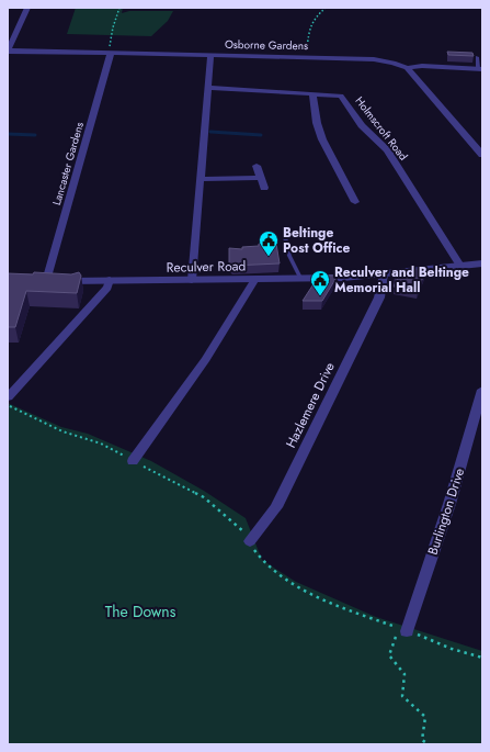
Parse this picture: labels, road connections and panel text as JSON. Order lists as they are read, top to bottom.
{
  "streets": {
    "street": [
      "Osborne Gardens",
      "Holmscroft Road",
      "Lancaster Gardens",
      "Reculver Road",
      "Hazlemere Drive",
      "Burlington Drive"
    ]
  },
  "crossings": [
    ["Osborne Gardens", "Lancaster Gardens"],
    ["Holmscroft Road", "Reculver Road"],
    ["Lancaster Gardens", "Reculver Road"],
    ["Reculver Road", "Hazlemere Drive"]
  ],
  "parks": ["The Downs"],
  "places": {
    "public building": ["Beltinge Post Office", "Reculver and Beltinge Memorial Hall"]
  }
}
